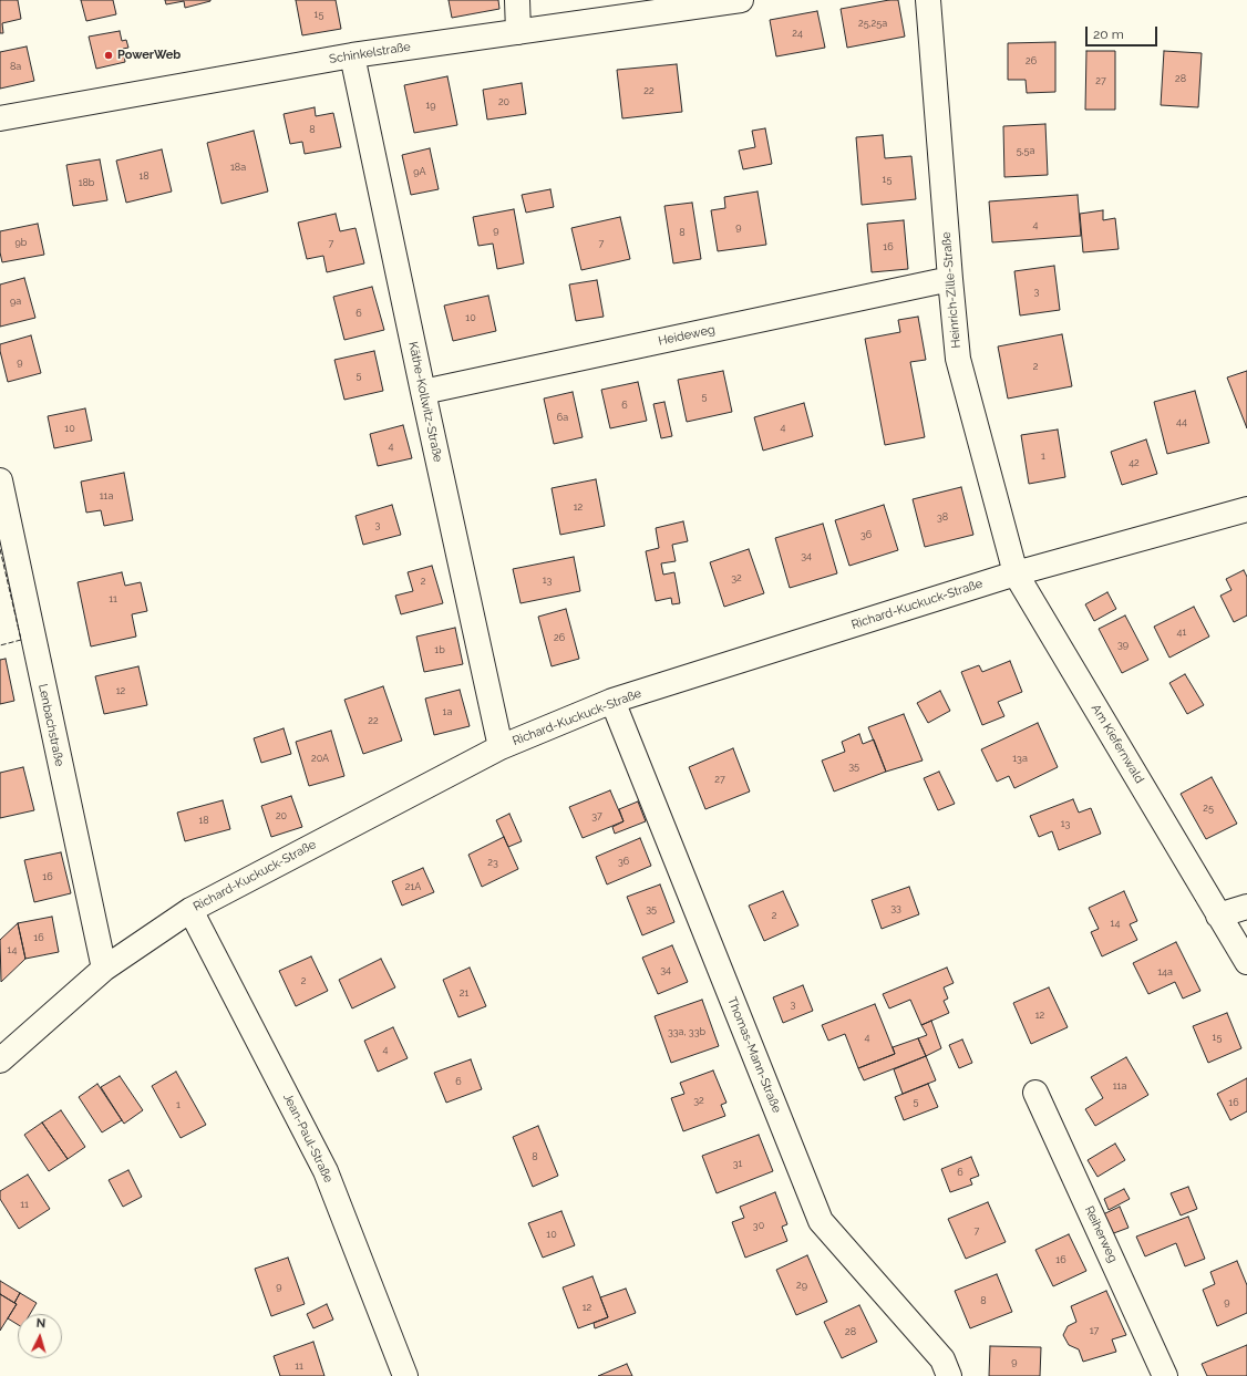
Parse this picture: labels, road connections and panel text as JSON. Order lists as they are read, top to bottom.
{
  "streets": {
    "street": [
      "Schinkelstraße",
      "Heinrich-Zille-Straße",
      "Heideweg",
      "Käthe-Kollwitz-Straße",
      "Richard-Kuckuck-Straße",
      "Lenbachstraße",
      "Am Kiefernwald",
      "Thomas-Mann-Straße",
      "Jean-Paul-Straße",
      "Reiherweg"
    ]
  },
  "crossings": [
    ["Schinkelstraße", "Käthe-Kollwitz-Straße"],
    ["Heinrich-Zille-Straße", "Heideweg"],
    ["Heinrich-Zille-Straße", "Richard-Kuckuck-Straße"],
    ["Heinrich-Zille-Straße", "Am Kiefernwald"],
    ["Heideweg", "Käthe-Kollwitz-Straße"],
    ["Käthe-Kollwitz-Straße", "Richard-Kuckuck-Straße"],
    ["Richard-Kuckuck-Straße", "Lenbachstraße"],
    ["Richard-Kuckuck-Straße", "Am Kiefernwald"],
    ["Richard-Kuckuck-Straße", "Thomas-Mann-Straße"],
    ["Richard-Kuckuck-Straße", "Jean-Paul-Straße"]
  ],
  "places": ["PowerWeb"],
  "house_numbers": [
    "15",
    "25,25a",
    "24",
    "26",
    "8a",
    "28",
    "27",
    "22",
    "20",
    "19",
    "8",
    "5,5a",
    "18a",
    "9A",
    "18",
    "15",
    "18b",
    "4",
    "9",
    "9",
    "8",
    "9b",
    "7",
    "7",
    "16",
    "3",
    "9a",
    "6",
    "10",
    "9",
    "2",
    "5",
    "5",
    "6",
    "6a",
    "44",
    "4",
    "10",
    "4",
    "1",
    "42",
    "11a",
    "12",
    "38",
    "3",
    "36",
    "34",
    "32",
    "13",
    "2",
    "11",
    "41",
    "26",
    "39",
    "1b",
    "12",
    "1a",
    "22",
    "20A",
    "13a",
    "35",
    "27",
    "25",
    "20",
    "37",
    "18",
    "13",
    "36",
    "23",
    "16",
    "21A",
    "33",
    "35",
    "2",
    "14",
    "16",
    "14",
    "34",
    "14a",
    "2",
    "21",
    "3",
    "12",
    "33a, 33b",
    "4",
    "15",
    "4",
    "6",
    "11a",
    "32",
    "5",
    "16",
    "1",
    "8",
    "31",
    "6",
    "11",
    "30",
    "7",
    "10",
    "16",
    "29",
    "9",
    "8",
    "9",
    "12",
    "17",
    "28",
    "9",
    "11"
  ],
  "scale_bar": "20 m",
  "north": "top"
}
